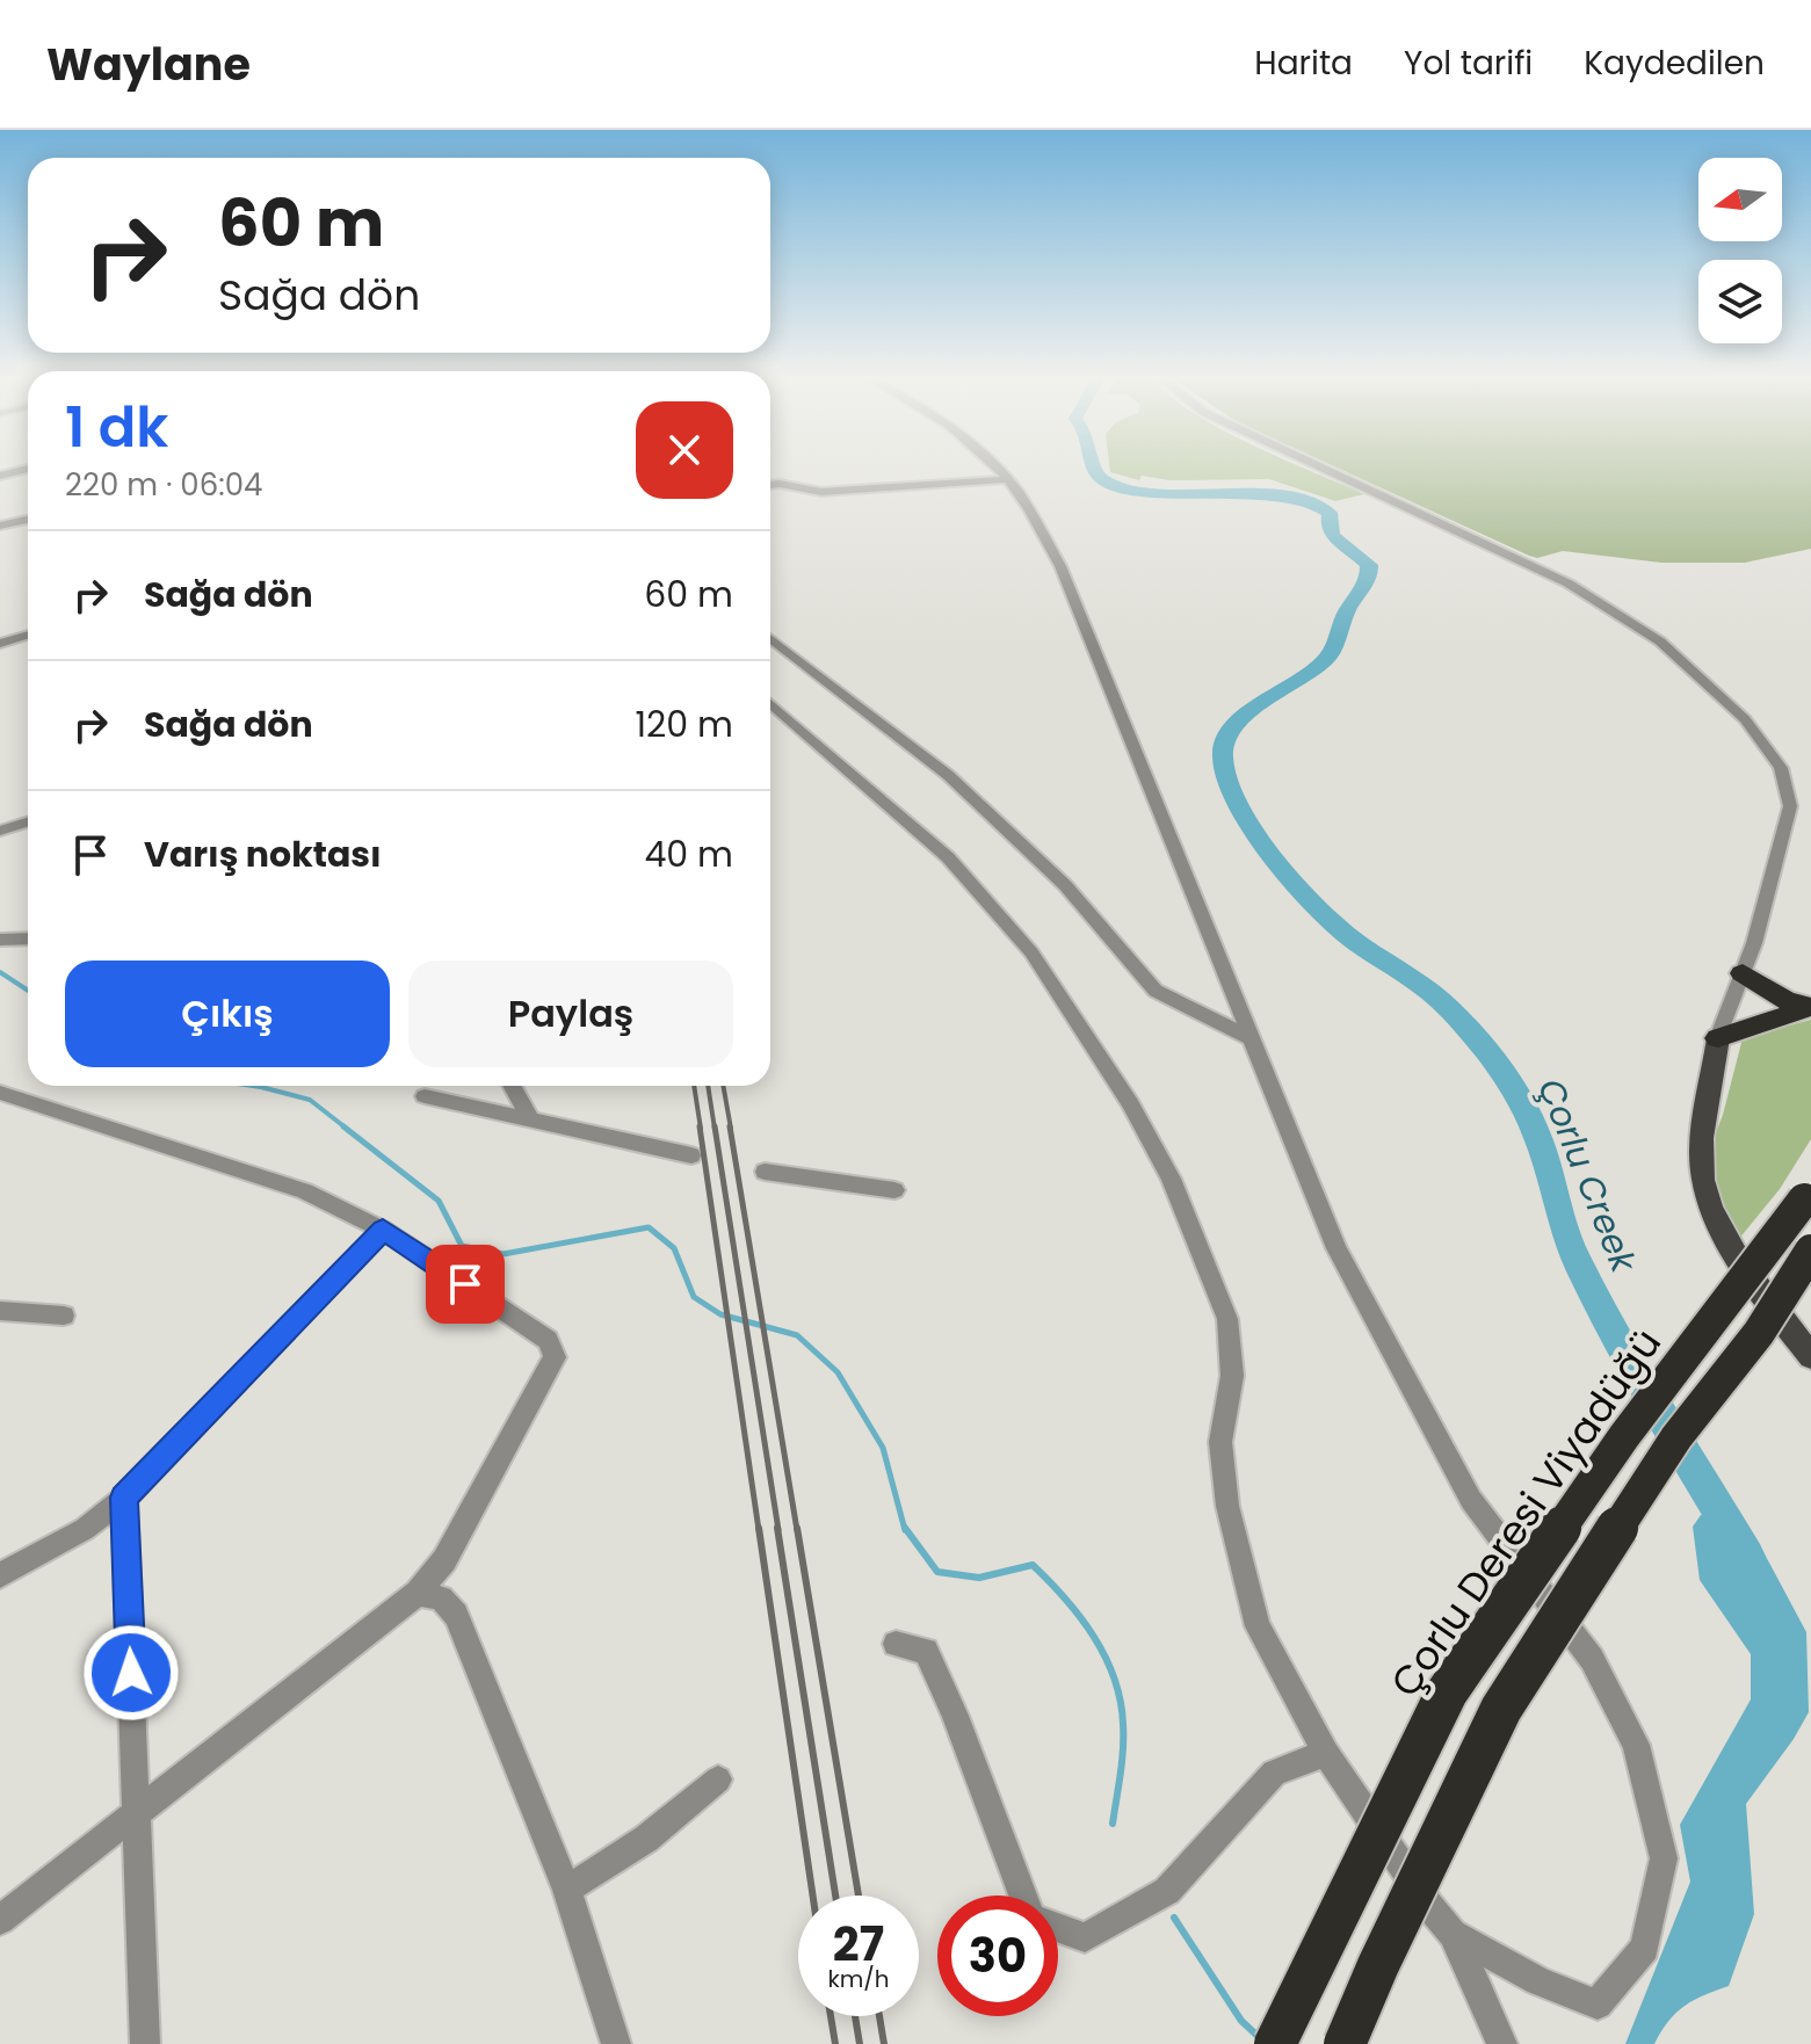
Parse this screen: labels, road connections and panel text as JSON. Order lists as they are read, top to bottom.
{
  "streets": {
    "highway": ["Çorlu Deresi Viyadüğü"]
  },
  "water": ["Çorlu Creek"],
  "north": "left",
  "page": {
    "header": "Waylane",
    "nav": ["Harita", "Yol tarifi", "Kaydedilen"],
    "turn": ["60 m", "Sağa dön"],
    "heading": ["1 dk", "220 m · 06:04"],
    "list": [
      {
        "name": "Sağa dön",
        "value": "60 m"
      },
      {
        "name": "Sağa dön",
        "value": "120 m"
      },
      {
        "name": "Varış noktası",
        "value": "40 m"
      }
    ],
    "buttons": ["Çıkış", "Paylaş"],
    "speed": "27 km/h",
    "limit": "30"
  }
}
